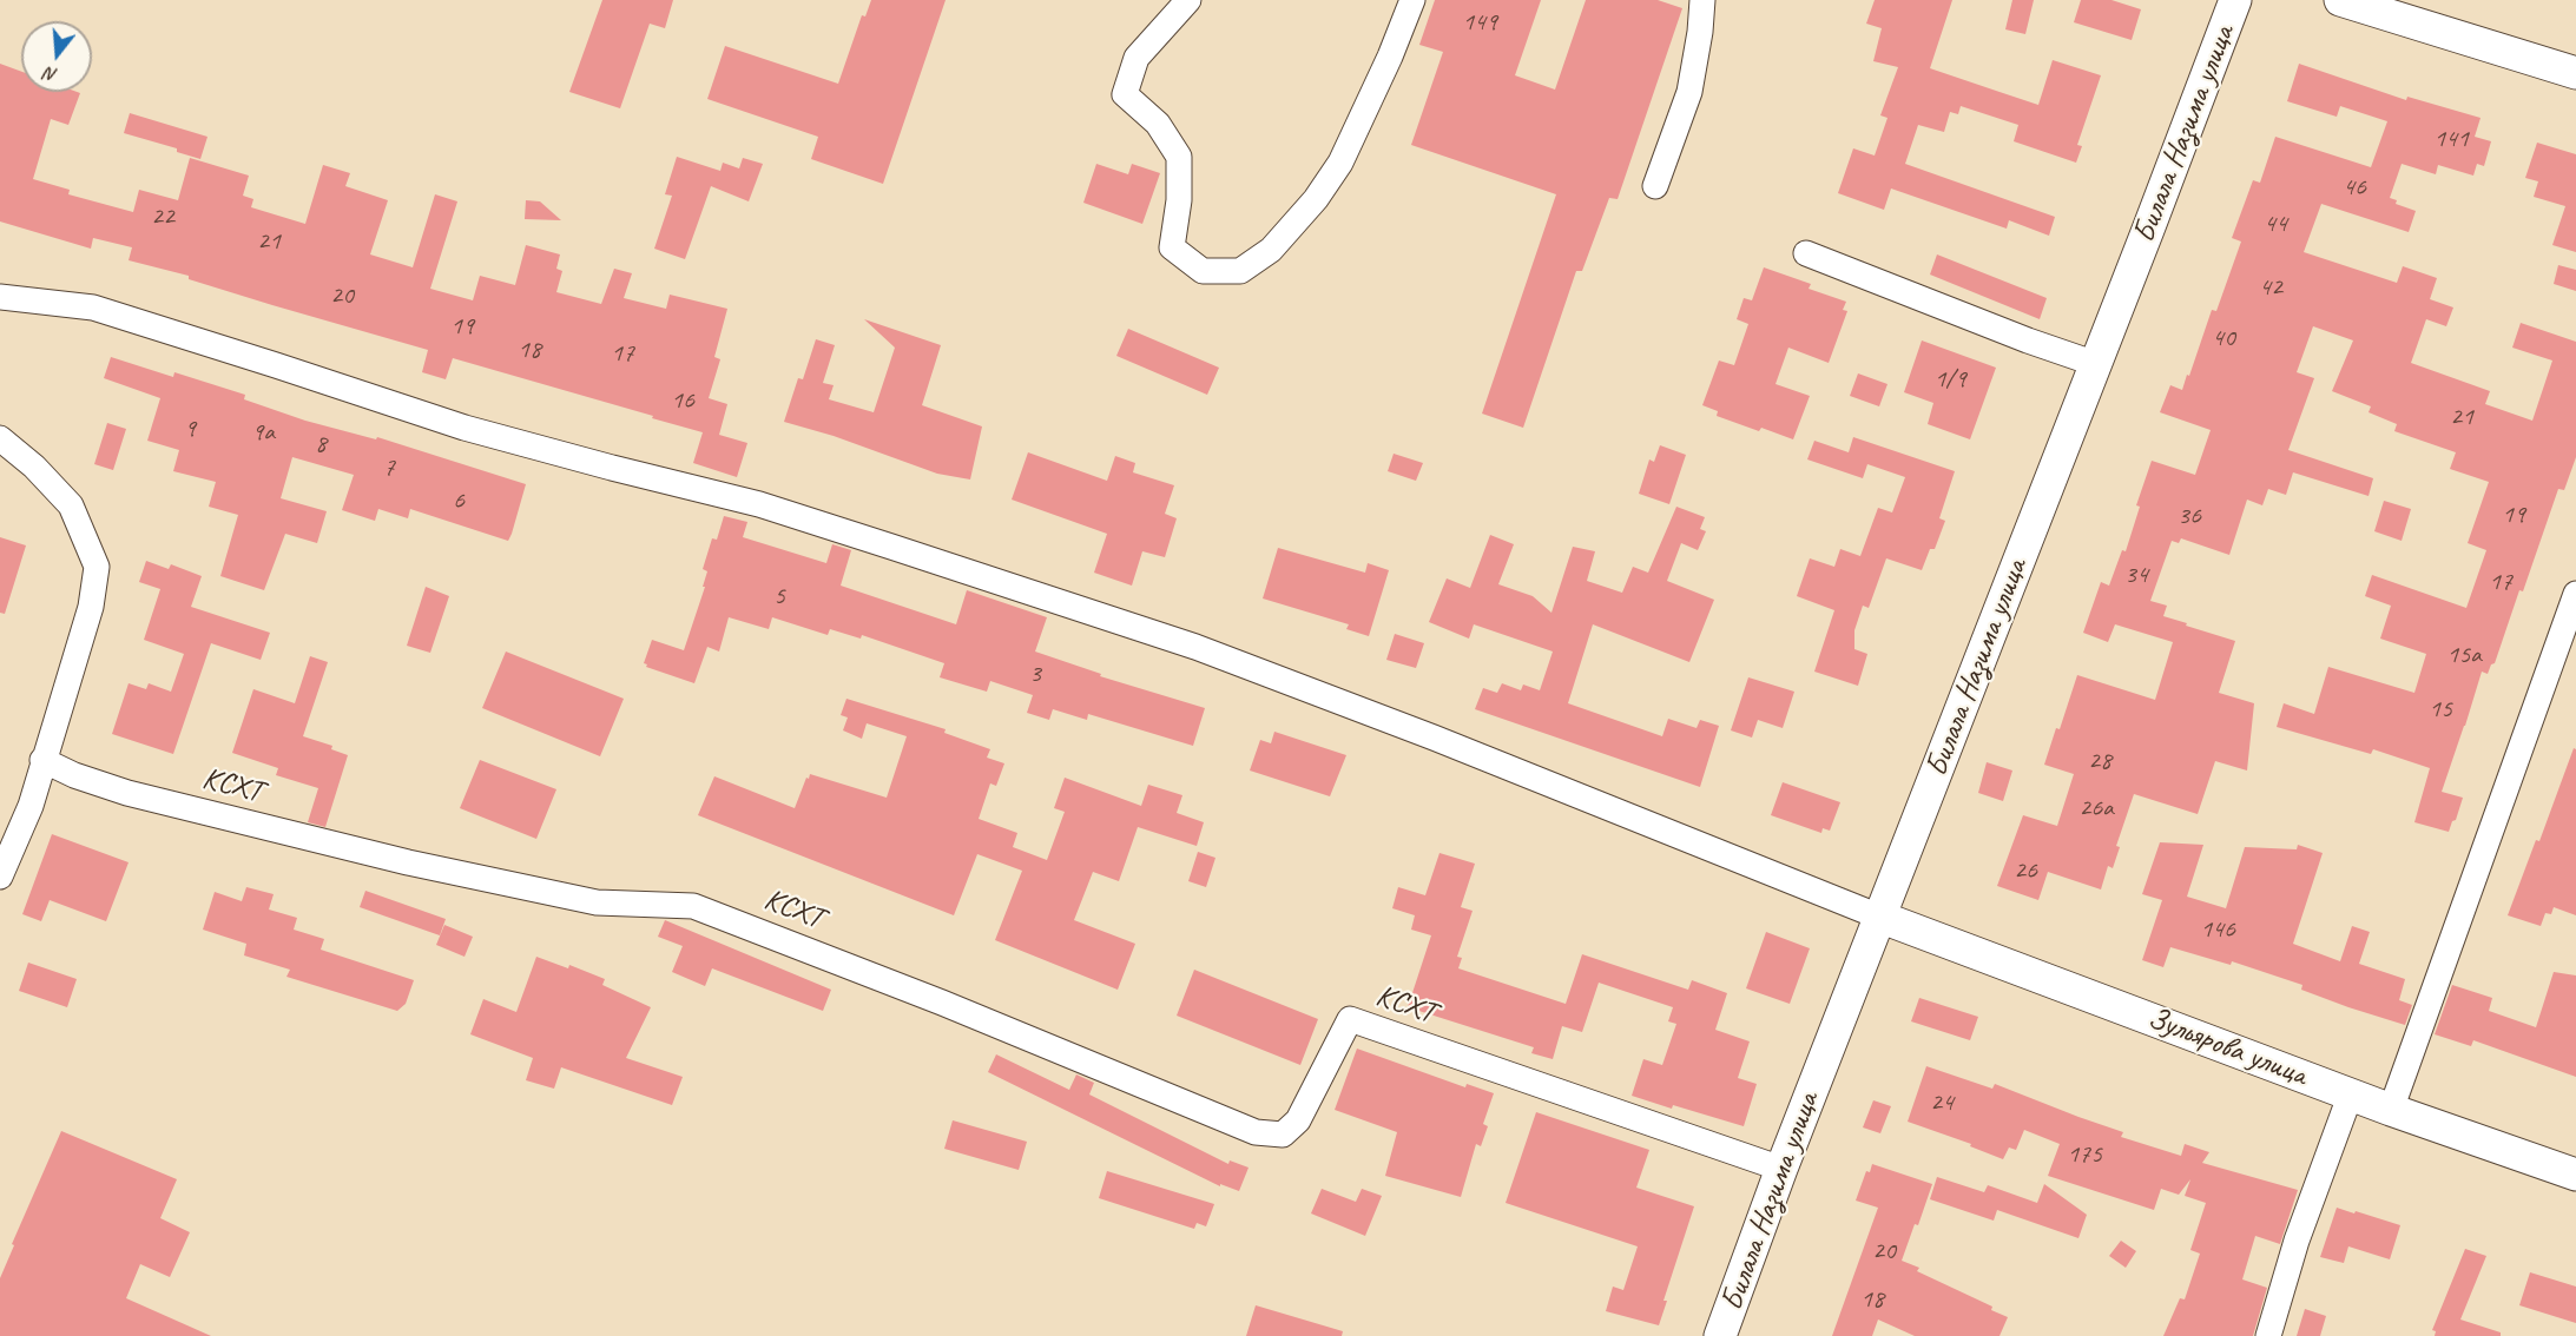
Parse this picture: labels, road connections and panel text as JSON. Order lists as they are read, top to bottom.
{
  "streets": {
    "street": ["Билала Назима улица", "КСХТ", "Зульярова улица"]
  },
  "crossings": [
    ["Билала Назима улица", "КСХТ"],
    ["Билала Назима улица", "Зульярова улица"]
  ],
  "house_numbers": [
    "149",
    "141",
    "46",
    "22",
    "44",
    "21",
    "42",
    "20",
    "19",
    "40",
    "18",
    "17",
    "1/9",
    "16",
    "21",
    "9",
    "9а",
    "8",
    "7",
    "6",
    "19",
    "36",
    "34",
    "17",
    "5",
    "15а",
    "3",
    "15",
    "28",
    "26а",
    "26",
    "146",
    "24",
    "175",
    "20",
    "18"
  ],
  "north": "bottom"
}
